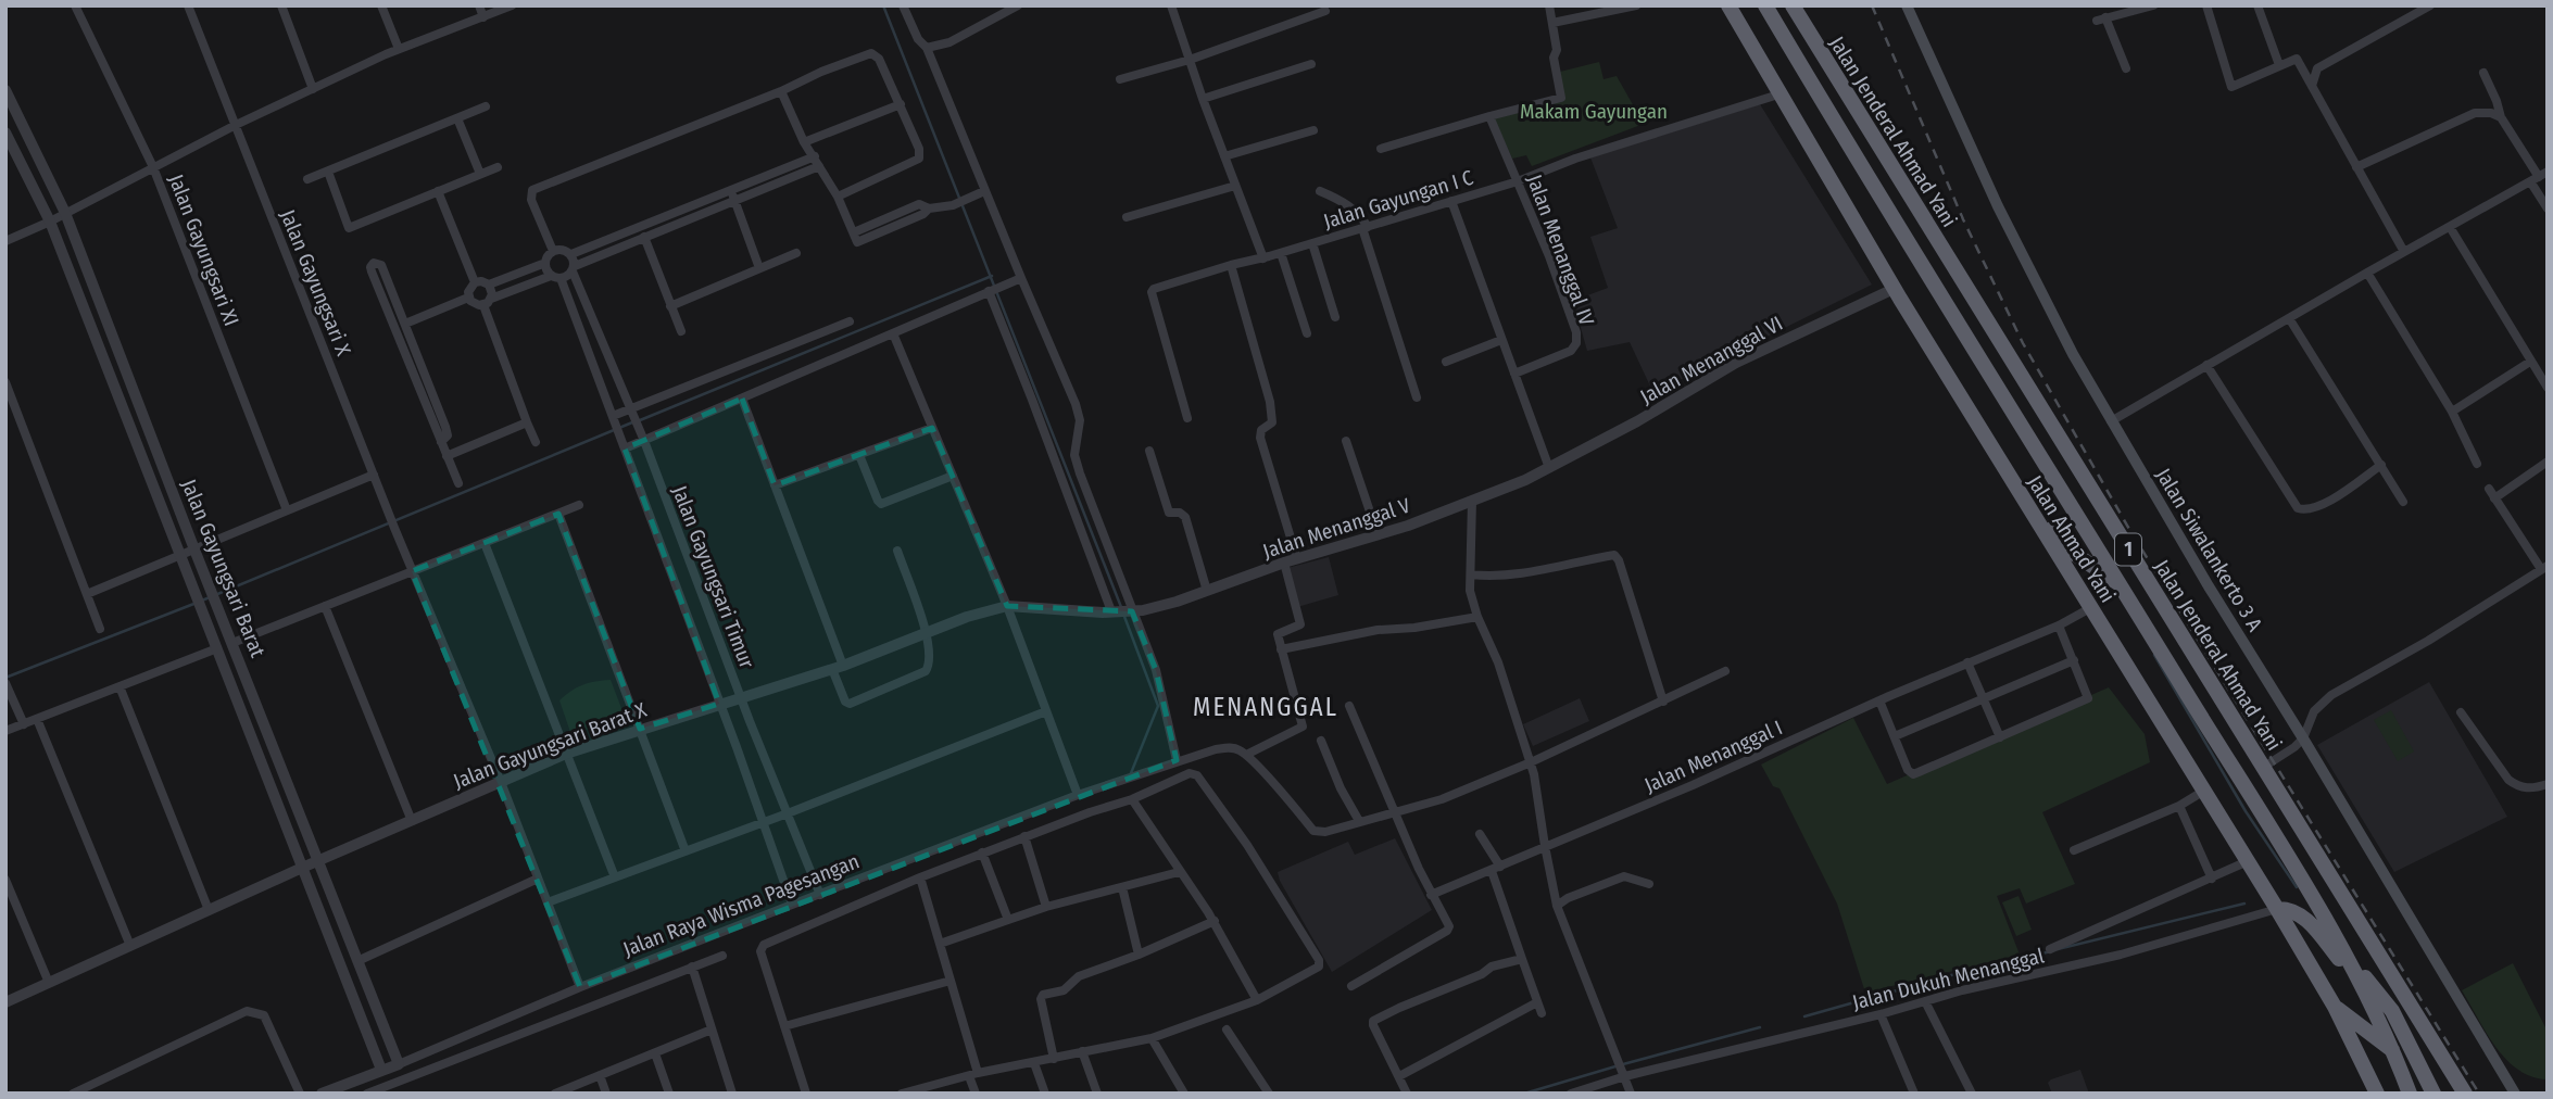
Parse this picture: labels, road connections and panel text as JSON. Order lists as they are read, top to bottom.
{
  "streets": {
    "highway": ["Jalan Jenderal Ahmad Yani", "Jalan Ahmad Yani", "1"],
    "main road": ["Jalan Siwalankerto 3 A"],
    "street": [
      "Jalan Gayungan I C",
      "Jalan Gayungsari XI",
      "Jalan Menanggal IV",
      "Jalan Gayungsari X",
      "Jalan Menanggal VI",
      "Jalan Menanggal V",
      "Jalan Gayungsari Barat",
      "Jalan Gayungsari Timur",
      "Jalan Gayungsari Barat X",
      "Jalan Menanggal I",
      "Jalan Raya Wisma Pagesangan",
      "Jalan Dukuh Menanggal"
    ]
  },
  "crossings": [
    ["Jalan Gayungan I C", "Jalan Menanggal IV"],
    ["Jalan Gayungan I C", "Jalan Ahmad Yani"],
    ["Jalan Gayungsari X", "Jalan Gayungsari Barat X"],
    ["Jalan Gayungsari X", "Jalan Raya Wisma Pagesangan"],
    ["Jalan Menanggal VI", "Jalan Menanggal V"],
    ["Jalan Menanggal VI", "Jalan Ahmad Yani"],
    ["Jalan Menanggal V", "Jalan Gayungsari Barat X"],
    ["Jalan Ahmad Yani", "Jalan Menanggal I"],
    ["Jalan Ahmad Yani", "Jalan Dukuh Menanggal"],
    ["Jalan Gayungsari Barat", "Jalan Gayungsari Barat X"],
    ["Jalan Gayungsari Barat", "Jalan Raya Wisma Pagesangan"],
    ["Jalan Gayungsari Timur", "Jalan Gayungsari Barat X"],
    ["Jalan Gayungsari Timur", "Jalan Raya Wisma Pagesangan"]
  ],
  "districts": ["MENANGGAL"],
  "parks": ["Makam Gayungan"]
}
